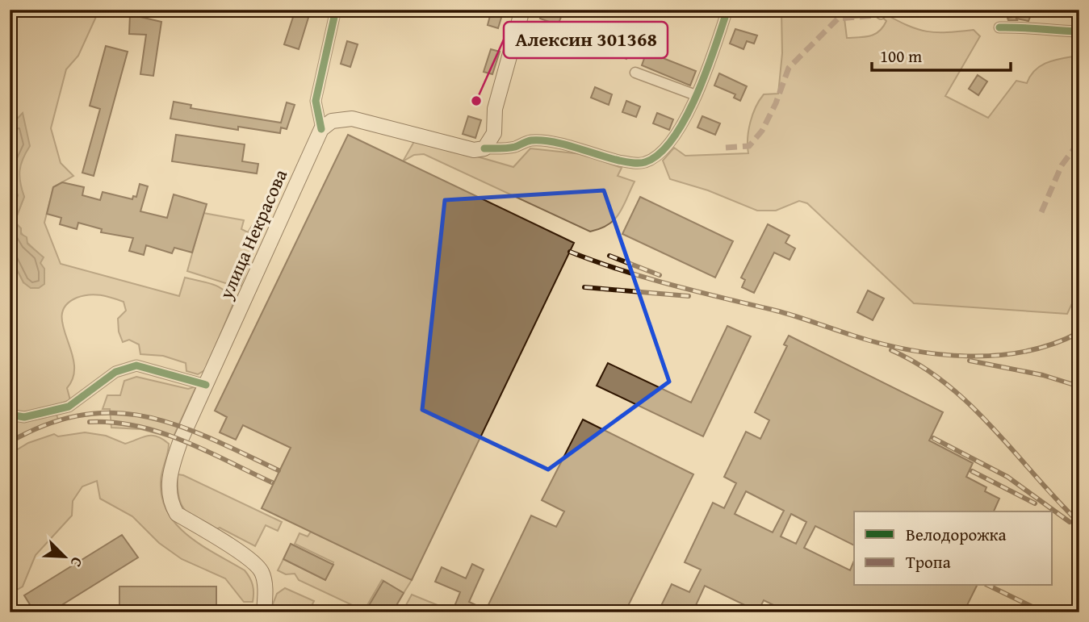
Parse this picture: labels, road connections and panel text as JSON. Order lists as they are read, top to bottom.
{
  "streets": {
    "main road": ["улица Некрасова"]
  },
  "places": ["Алексин 301368"],
  "legend": ["Велодорожка", "Тропа"],
  "scale_bar": "100 m",
  "north": "bottom right"
}
